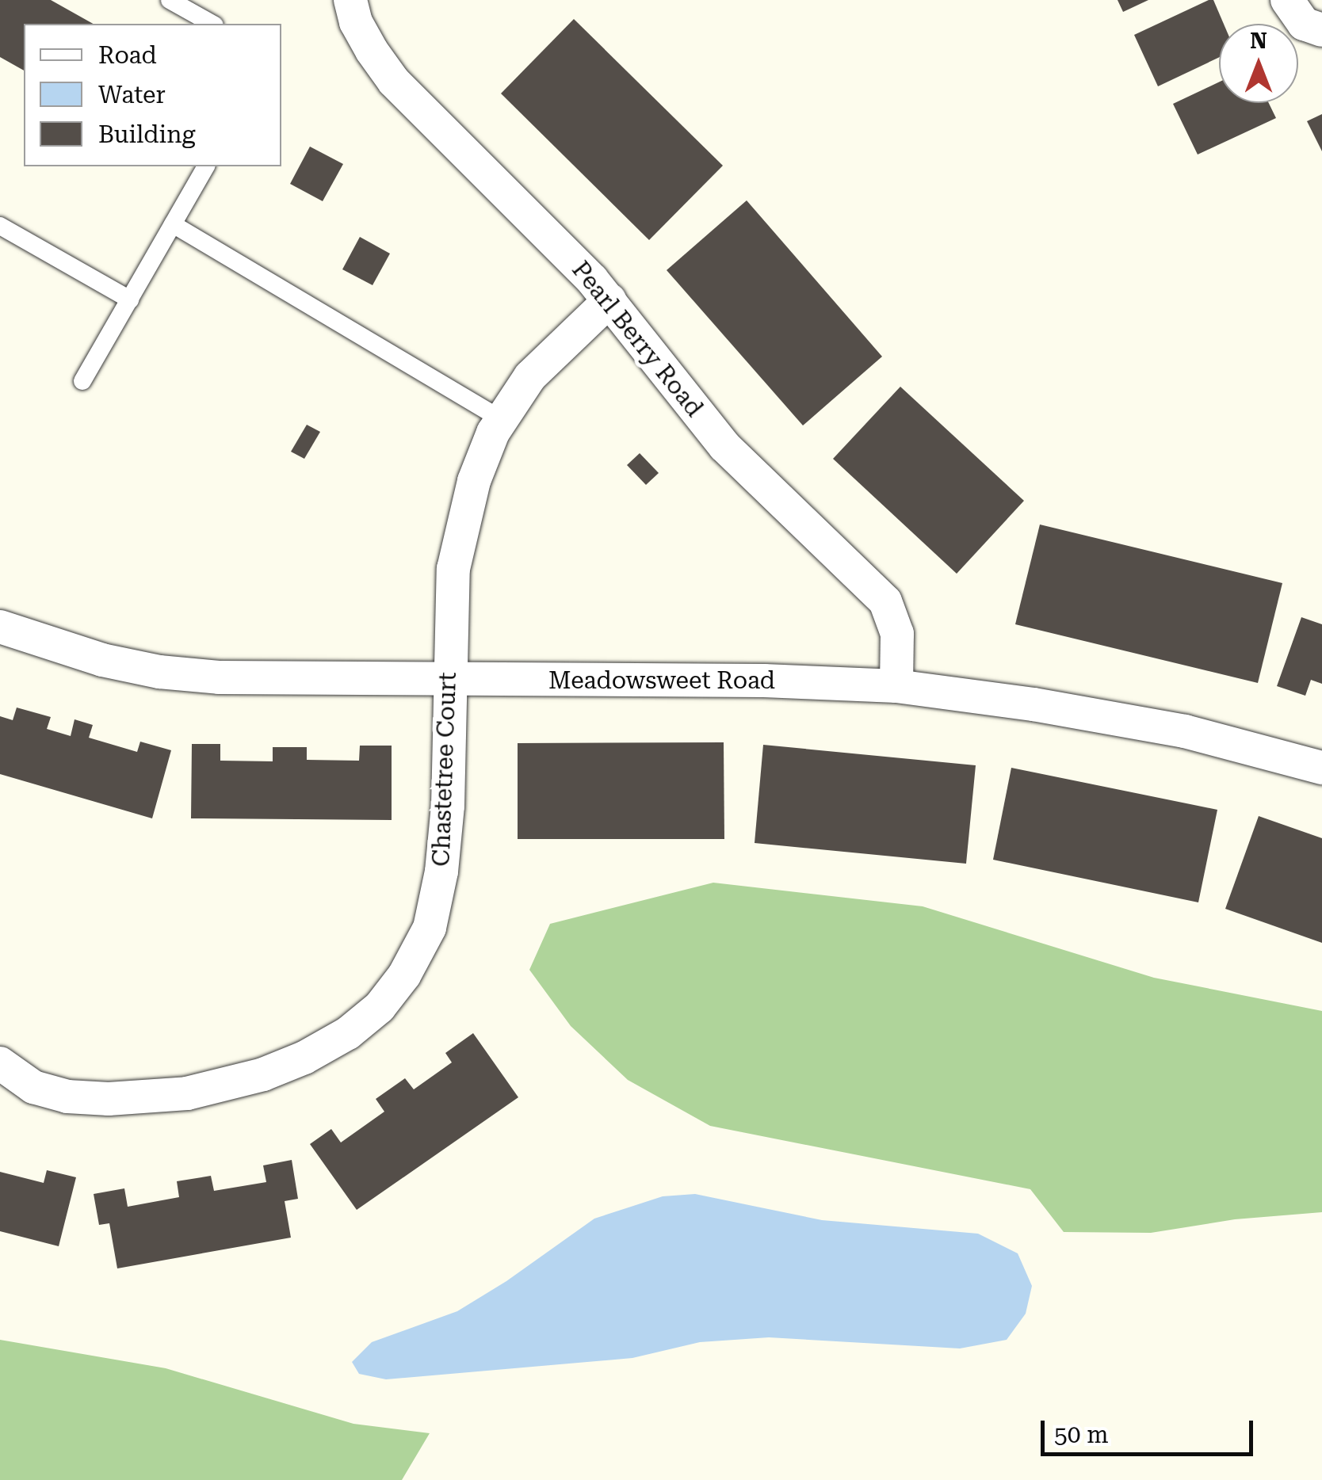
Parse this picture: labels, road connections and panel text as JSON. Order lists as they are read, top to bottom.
{
  "streets": {
    "street": ["Pearl Berry Road", "Meadowsweet Road", "Chastetree Court"]
  },
  "crossings": [
    ["Pearl Berry Road", "Meadowsweet Road"],
    ["Pearl Berry Road", "Chastetree Court"],
    ["Meadowsweet Road", "Chastetree Court"]
  ],
  "legend": ["Road", "Water", "Building"],
  "scale_bar": "50 m",
  "north": "top"
}
